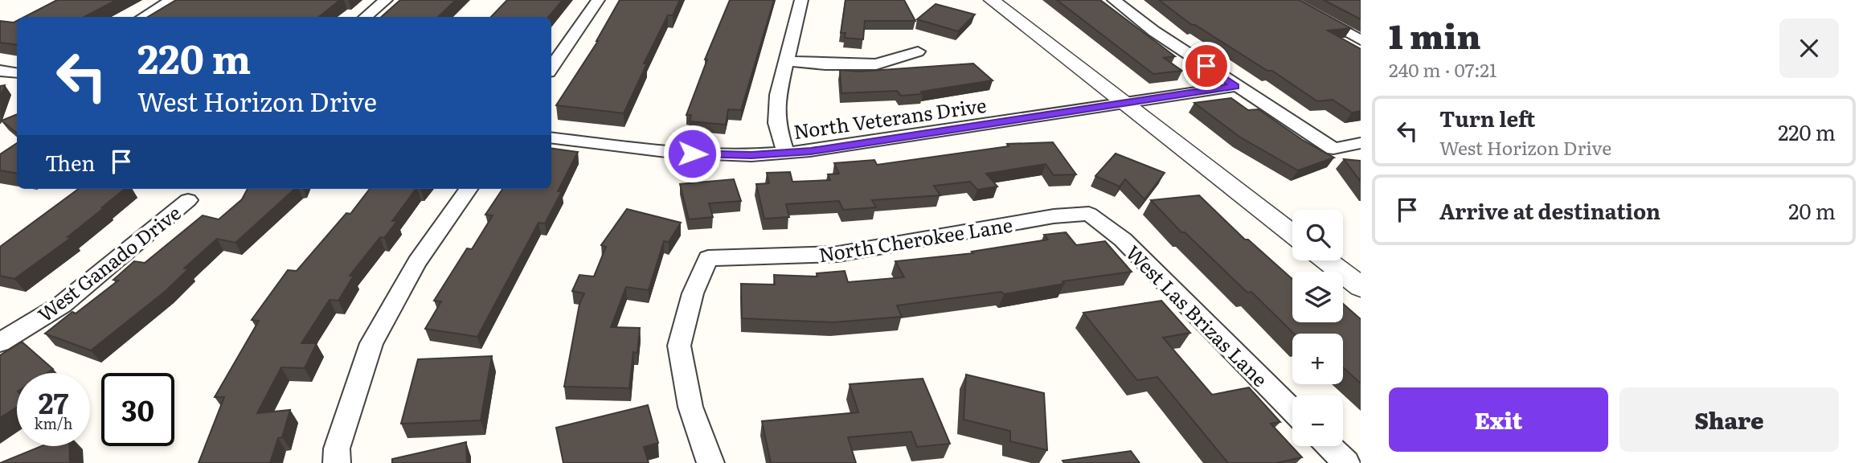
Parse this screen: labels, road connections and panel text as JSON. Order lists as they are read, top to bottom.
{
  "streets": {
    "street": [
      "North Veterans Drive",
      "North Cherokee Lane",
      "West Ganado Drive",
      "West Las Brizas Lane"
    ]
  },
  "crossings": [
    ["North Cherokee Lane", "West Las Brizas Lane"]
  ],
  "page": {
    "heading": ["1 min", "240 m · 07:21"],
    "turn": ["220 m", "West Horizon Drive"],
    "list": [
      {
        "name": "Turn left",
        "note": "West Horizon Drive",
        "value": "220 m"
      },
      {
        "name": "Arrive at destination",
        "value": "20 m"
      }
    ],
    "then": "Then",
    "map_buttons": ["+", "−"],
    "speed": "27 km/h",
    "limit": "30",
    "buttons": ["Exit", "Share"]
  }
}
